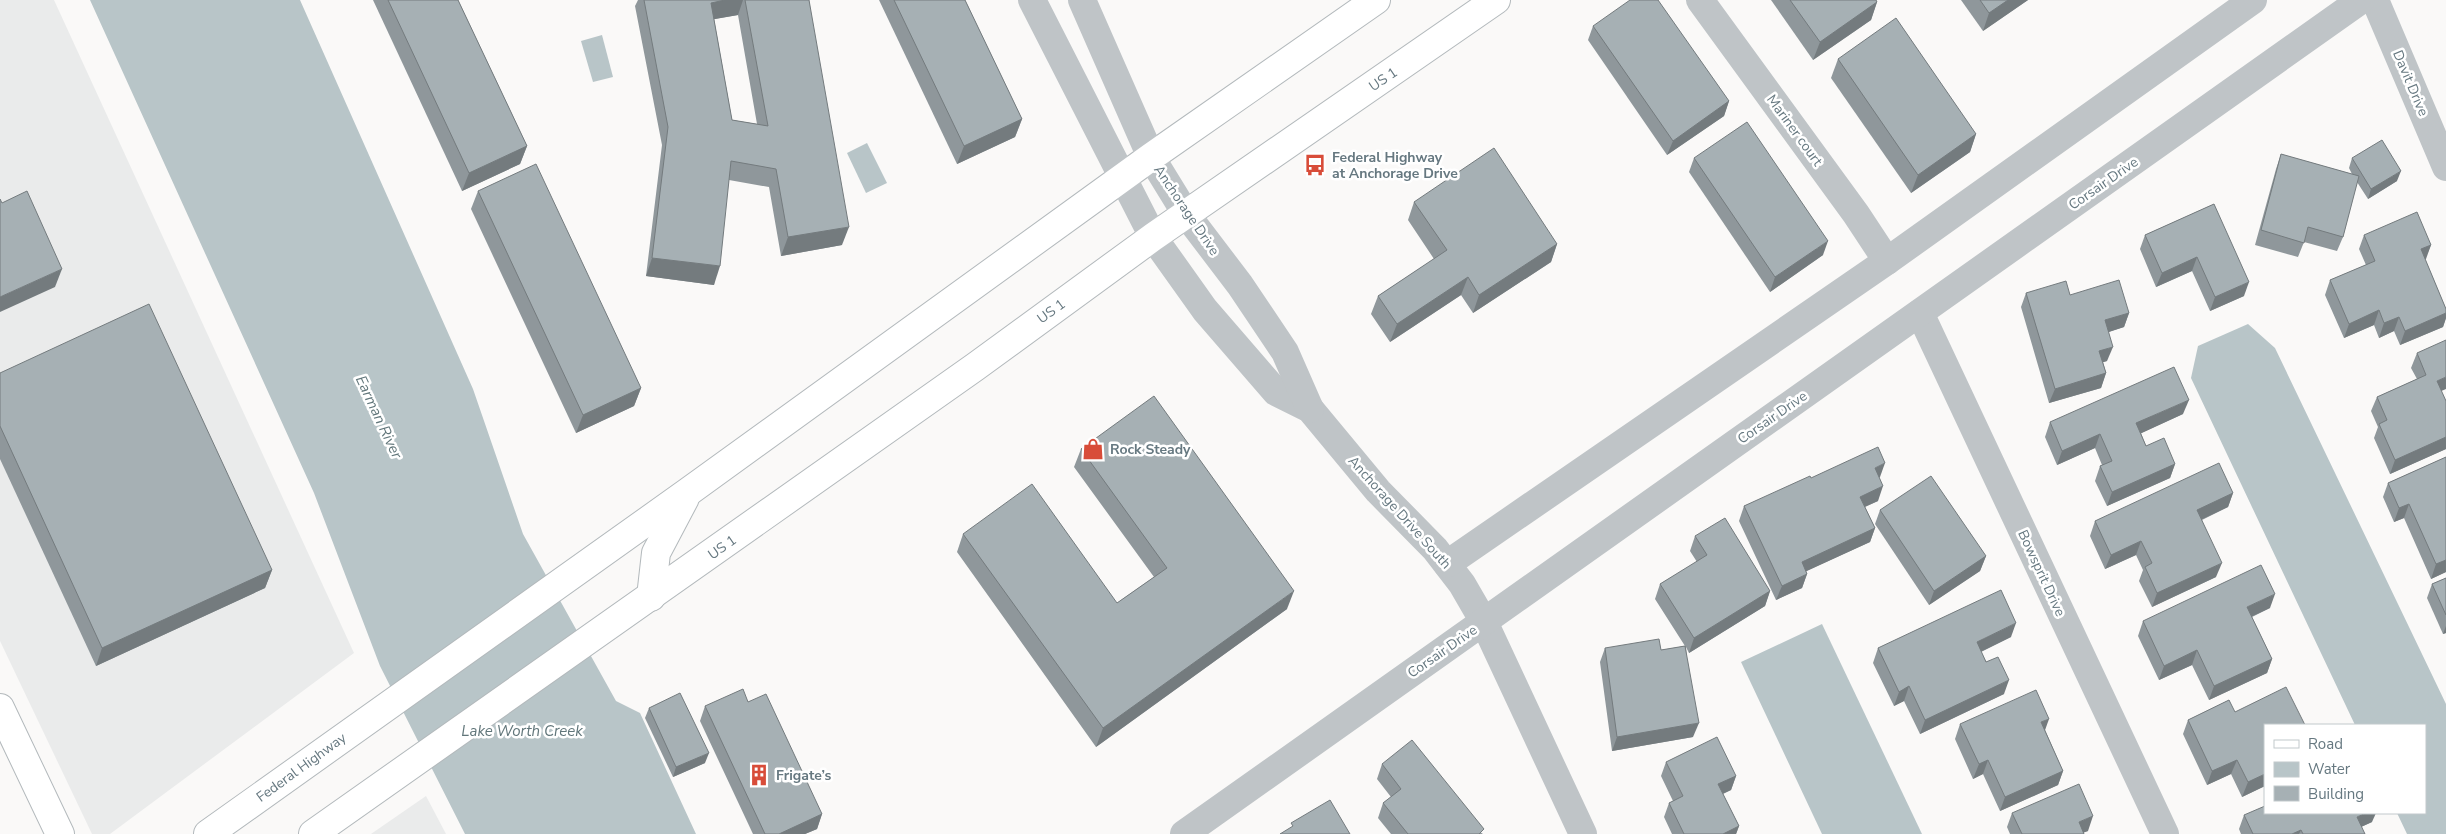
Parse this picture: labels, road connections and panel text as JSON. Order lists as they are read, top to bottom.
{
  "streets": {
    "main road": ["US 1", "Federal Highway"],
    "street": [
      "Davit Drive",
      "Mariner court",
      "Corsair Drive",
      "Anchorage Drive",
      "Anchorage Drive South",
      "Bowsprit Drive"
    ]
  },
  "crossings": [
    ["US 1", "Anchorage Drive"],
    ["US 1", "Anchorage Drive South"],
    ["Corsair Drive", "Anchorage Drive South"],
    ["Corsair Drive", "Bowsprit Drive"],
    ["Anchorage Drive", "Anchorage Drive South"],
    ["Anchorage Drive", "Federal Highway"]
  ],
  "water": ["Earman River", "Lake Worth Creek"],
  "places": {
    "bus stop": ["Federal Highway at Anchorage Drive"],
    "shop": ["Rock Steady"],
    "building": ["Frigate’s"]
  },
  "legend": ["Road", "Water", "Building"]
}
